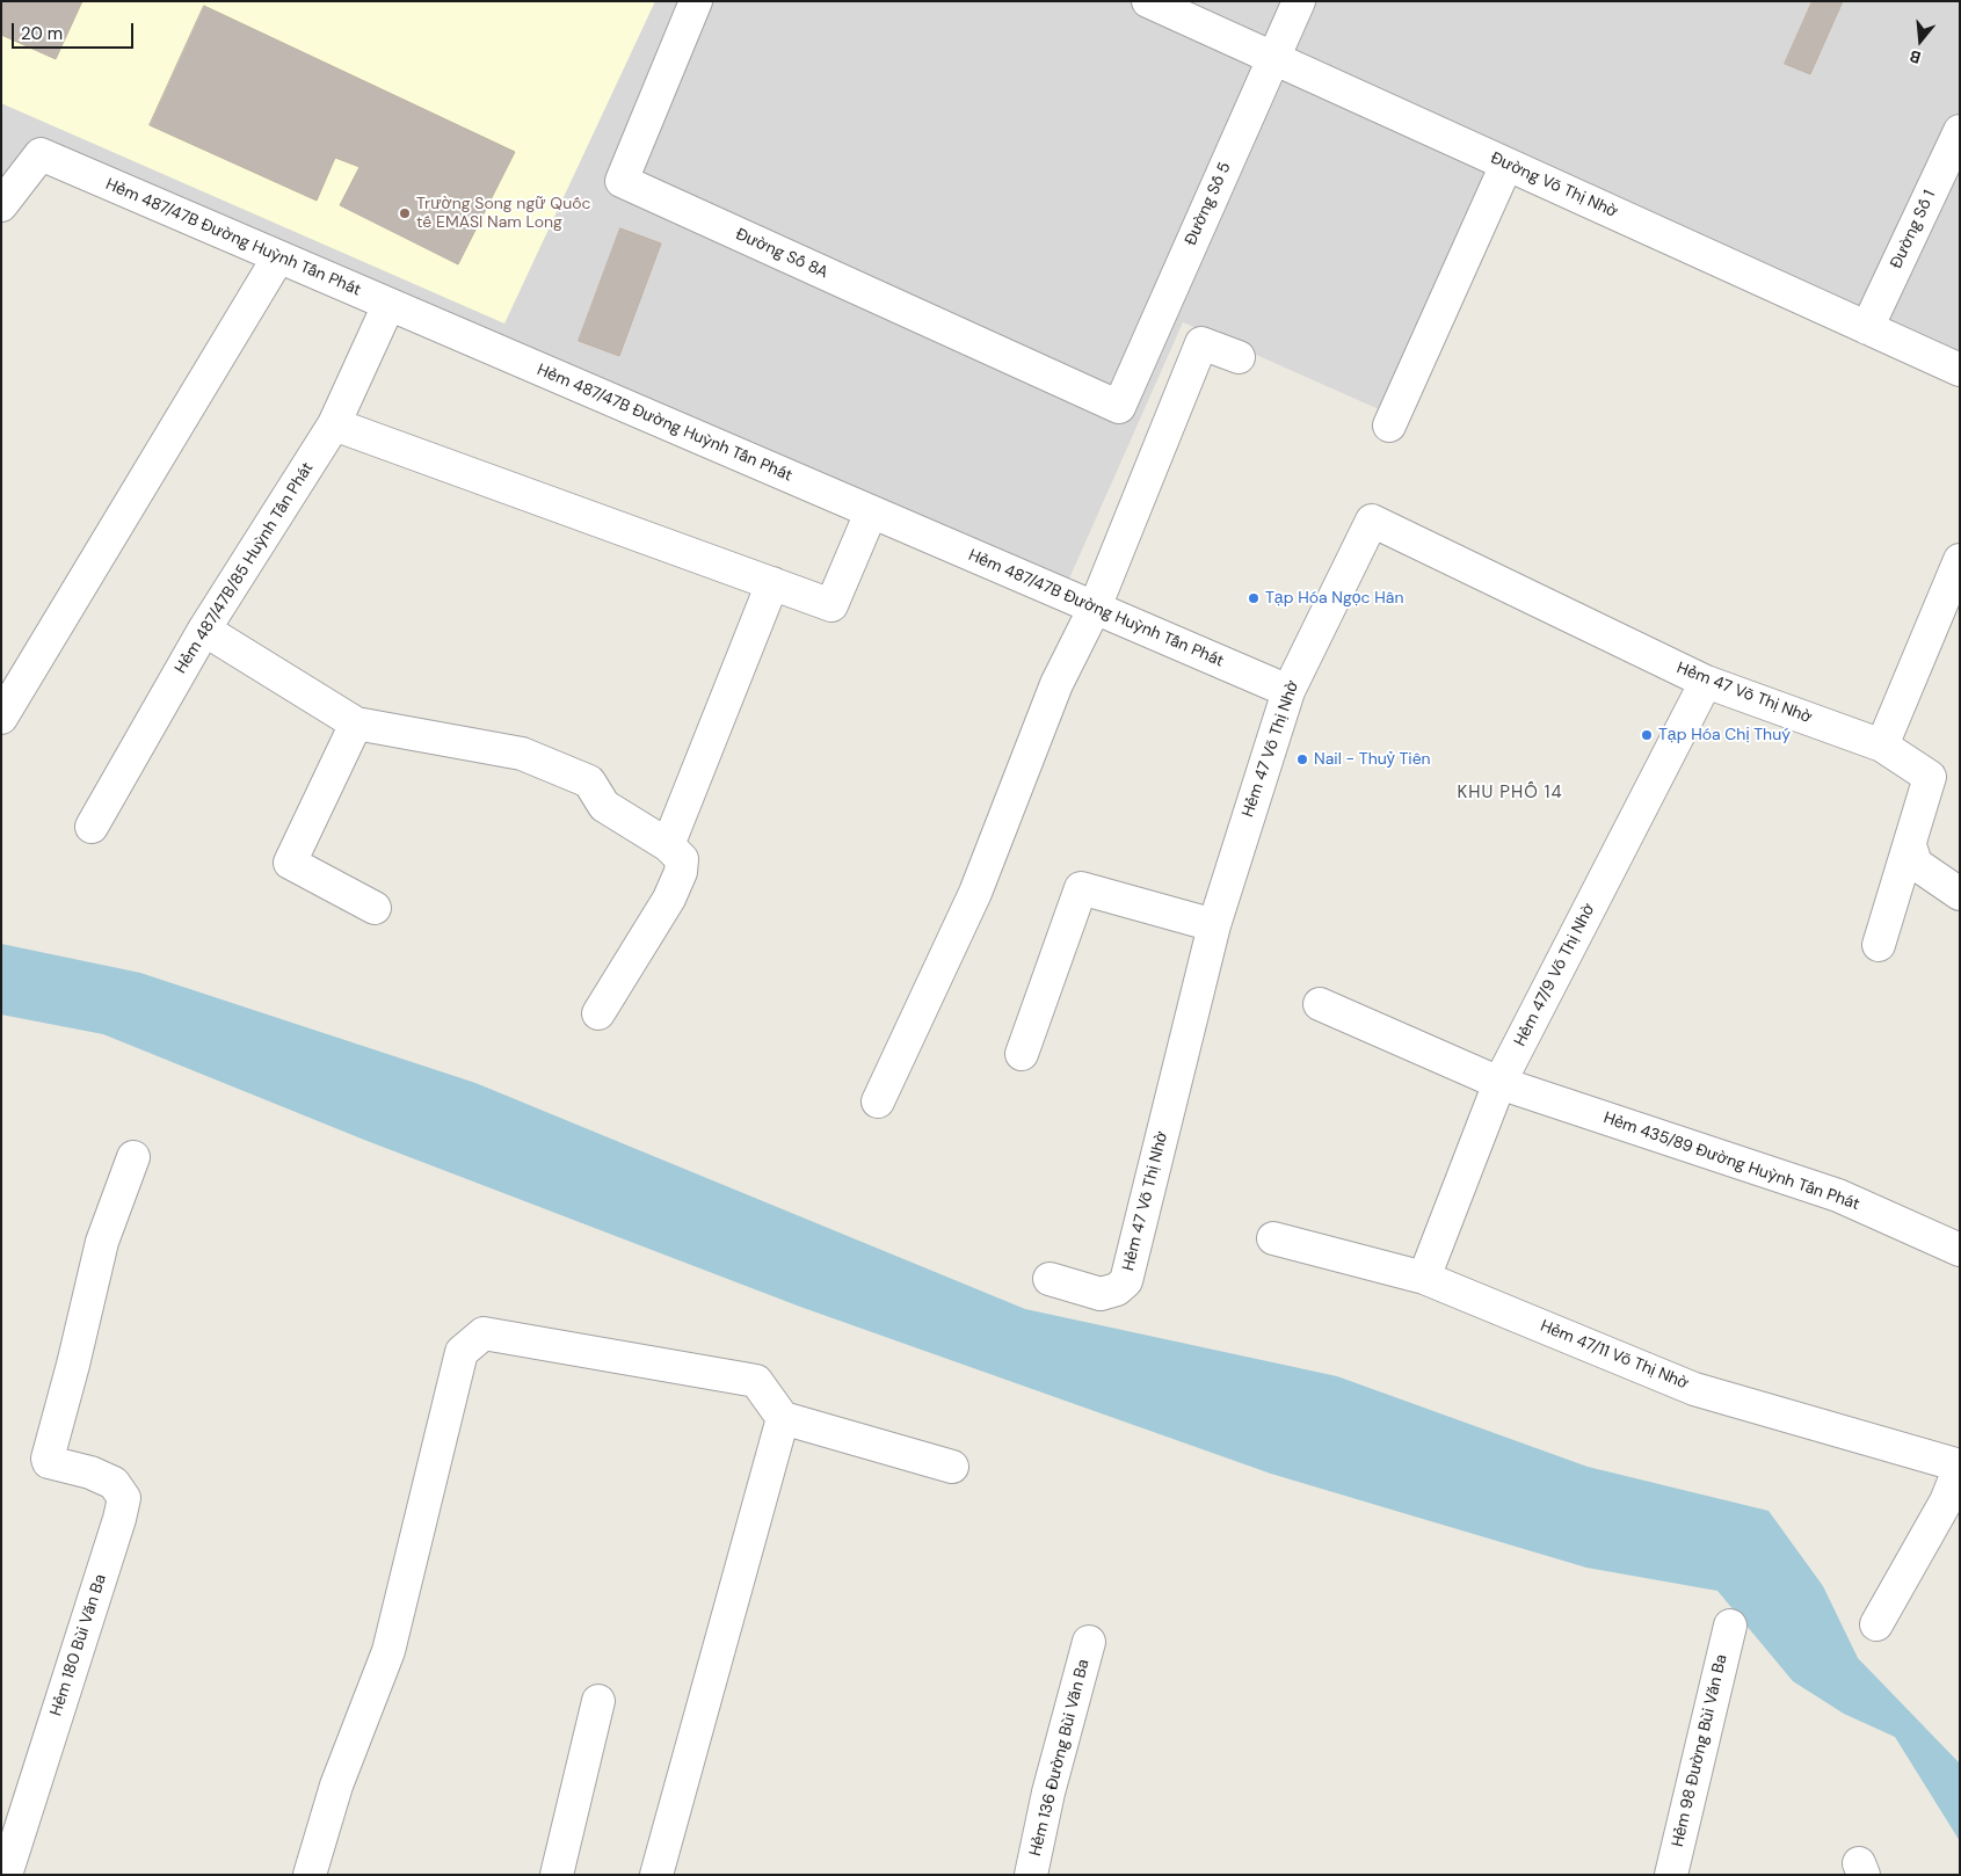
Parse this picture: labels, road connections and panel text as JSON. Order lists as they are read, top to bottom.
{
  "streets": {
    "street": [
      "Đường Võ Thị Nhờ",
      "Đường Số 5",
      "Đường Số 1",
      "Hẻm 487/47B Đường Huỳnh Tấn Phát",
      "Đường Số 8A",
      "Hẻm 487/47B/85 Huỳnh Tấn Phát",
      "Hẻm 47 Võ Thị Nhờ",
      "Hẻm 47/9 Võ Thị Nhờ",
      "Hẻm 435/89 Đường Huỳnh Tấn Phát",
      "Hẻm 47/11 Võ Thị Nhờ",
      "Hẻm 180 Bùi Văn Ba",
      "Hẻm 98 Đường Bùi Văn Ba",
      "Hẻm 136 Đường Bùi Văn Ba"
    ]
  },
  "crossings": [
    ["Đường Võ Thị Nhờ", "Đường Số 5"],
    ["Đường Võ Thị Nhờ", "Đường Số 1"],
    ["Đường Số 5", "Đường Số 8A"],
    ["Hẻm 487/47B Đường Huỳnh Tấn Phát", "Hẻm 487/47B/85 Huỳnh Tấn Phát"],
    ["Hẻm 487/47B Đường Huỳnh Tấn Phát", "Hẻm 47 Võ Thị Nhờ"],
    ["Hẻm 47 Võ Thị Nhờ", "Hẻm 47/9 Võ Thị Nhờ"],
    ["Hẻm 47/9 Võ Thị Nhờ", "Hẻm 435/89 Đường Huỳnh Tấn Phát"],
    ["Hẻm 47/9 Võ Thị Nhờ", "Hẻm 47/11 Võ Thị Nhờ"]
  ],
  "districts": ["KHU PHỐ 14"],
  "places": [
    "Trường Song ngữ Quốc tế EMASI Nam Long",
    "Tạp Hóa Ngọc Hân",
    "Tạp Hóa Chị Thuý",
    "Nail - Thuỷ Tiên"
  ],
  "scale_bar": "20 m",
  "north": "bottom"
}
